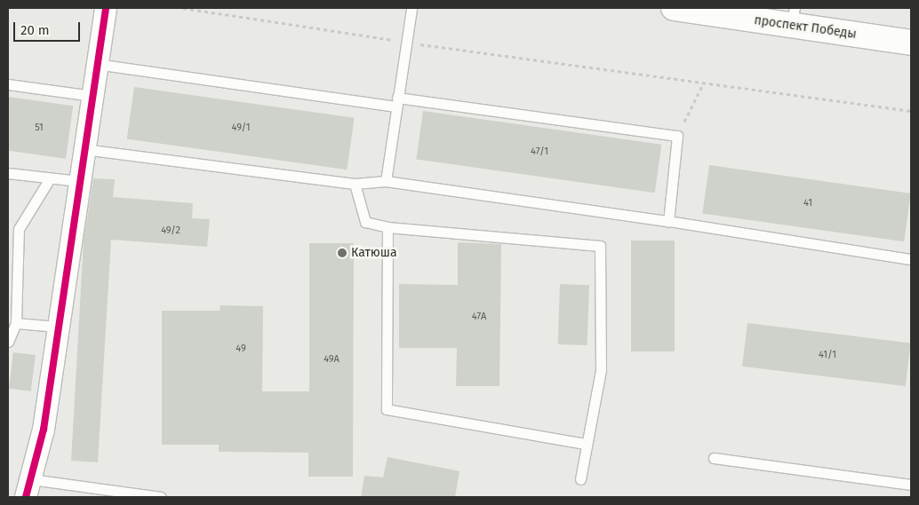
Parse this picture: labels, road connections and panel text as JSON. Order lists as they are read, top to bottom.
{
  "streets": {
    "main road": ["проспект Победы"]
  },
  "places": ["Катюша"],
  "house_numbers": [
    "51",
    "49/1",
    "47/1",
    "41",
    "49/2",
    "47А",
    "49",
    "41/1",
    "49А"
  ],
  "scale_bar": "20 m"
}
